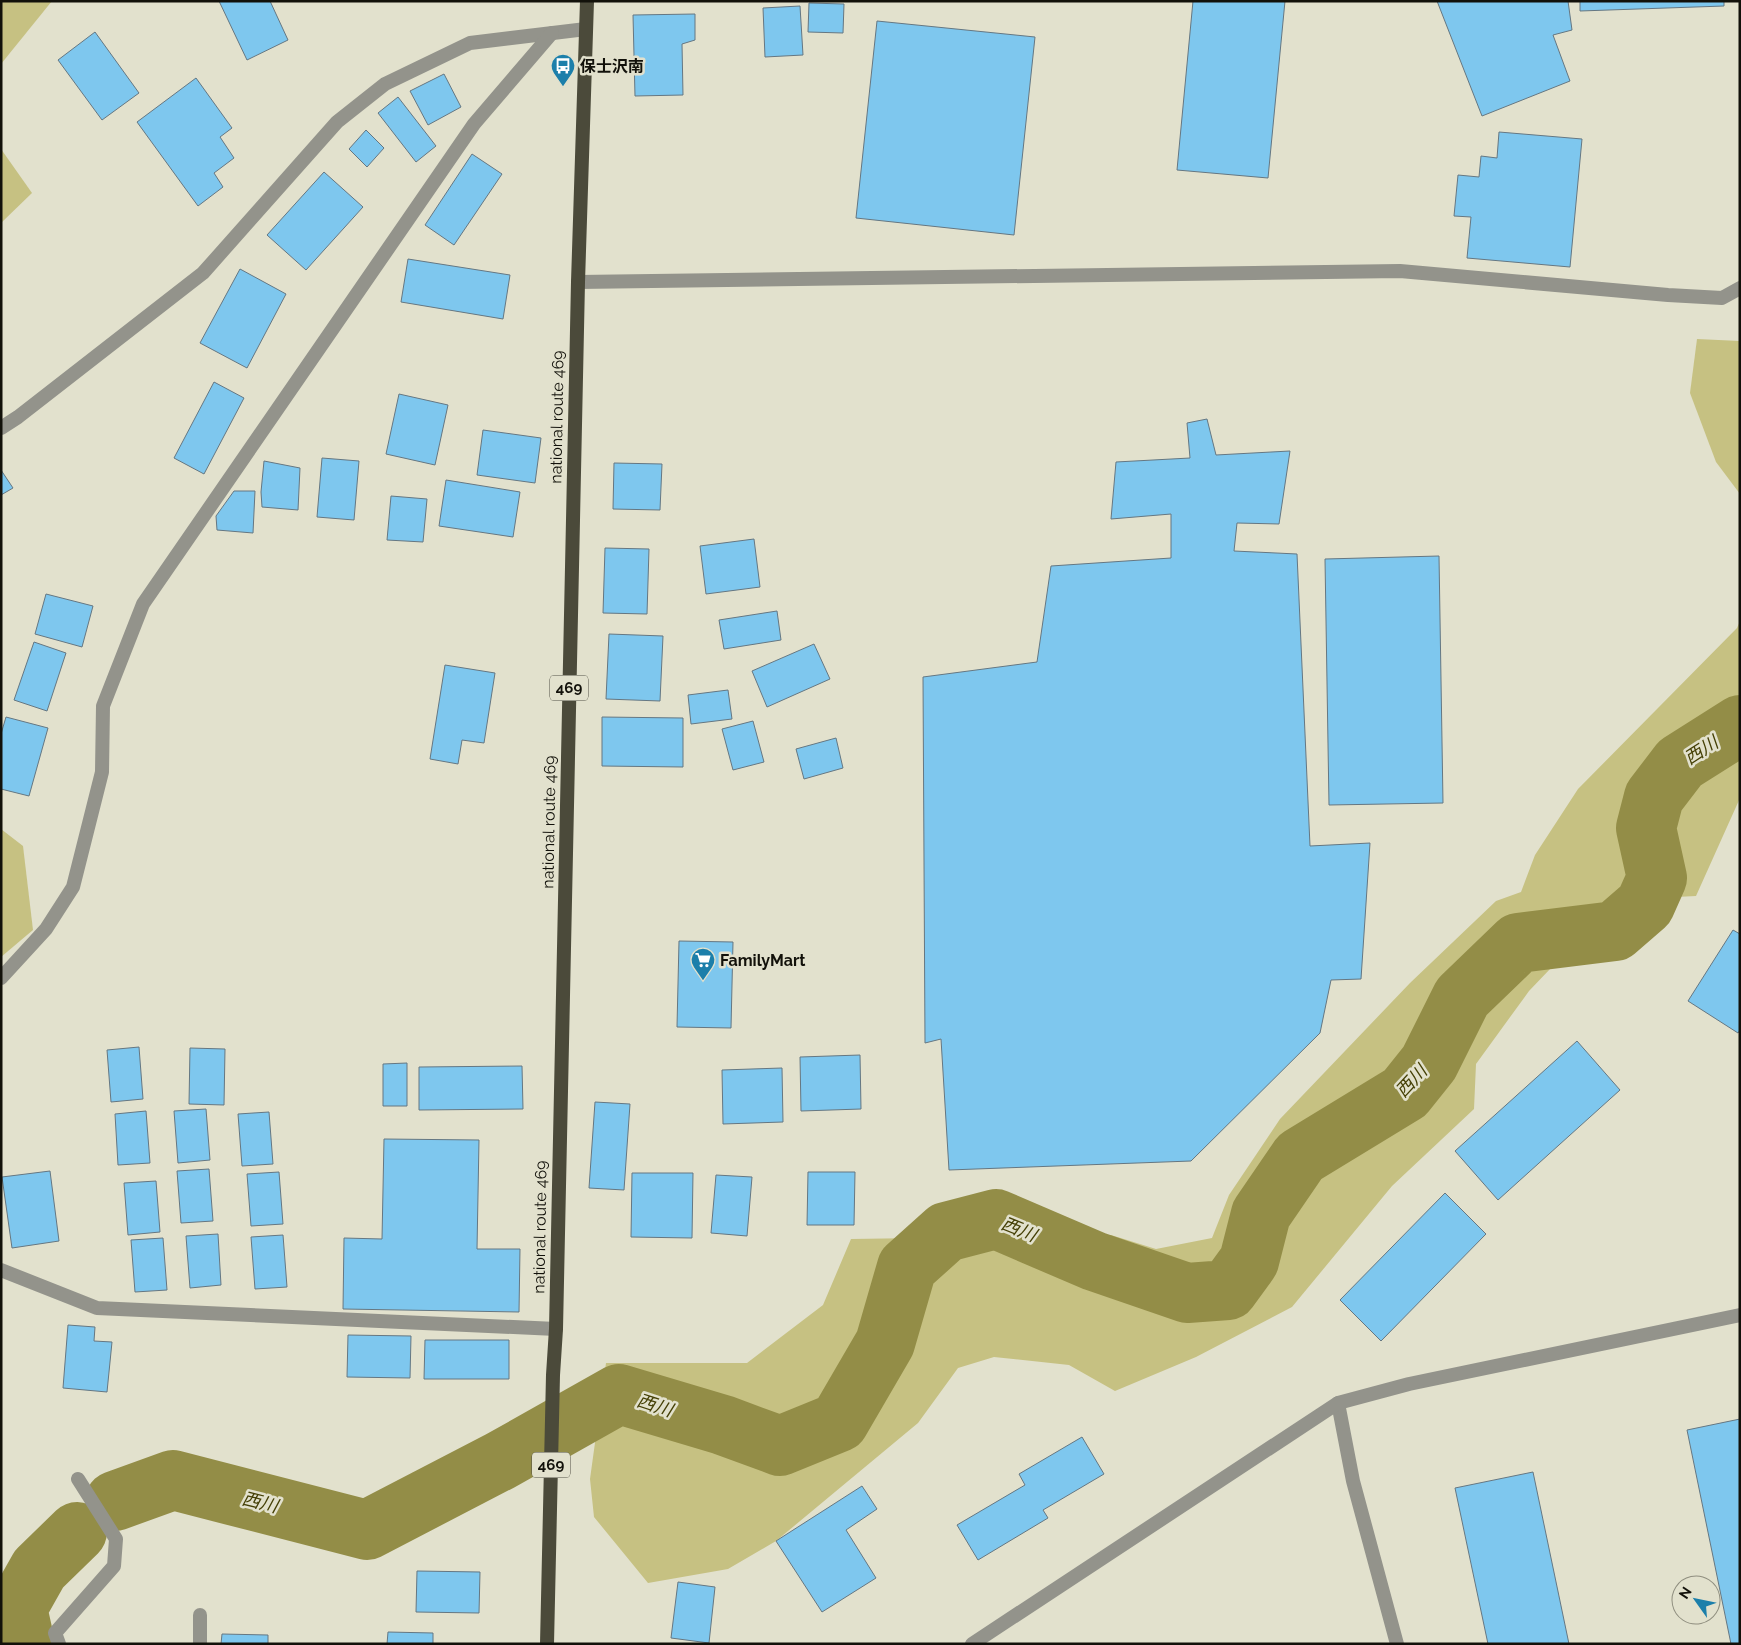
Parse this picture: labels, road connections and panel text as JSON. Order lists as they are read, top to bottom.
{
  "streets": {
    "highway": ["national route 469", "469"]
  },
  "water": ["西川"],
  "places": {
    "bus stop": ["保士沢南"],
    "supermarket": ["FamilyMart"]
  },
  "north": "top left"
}
